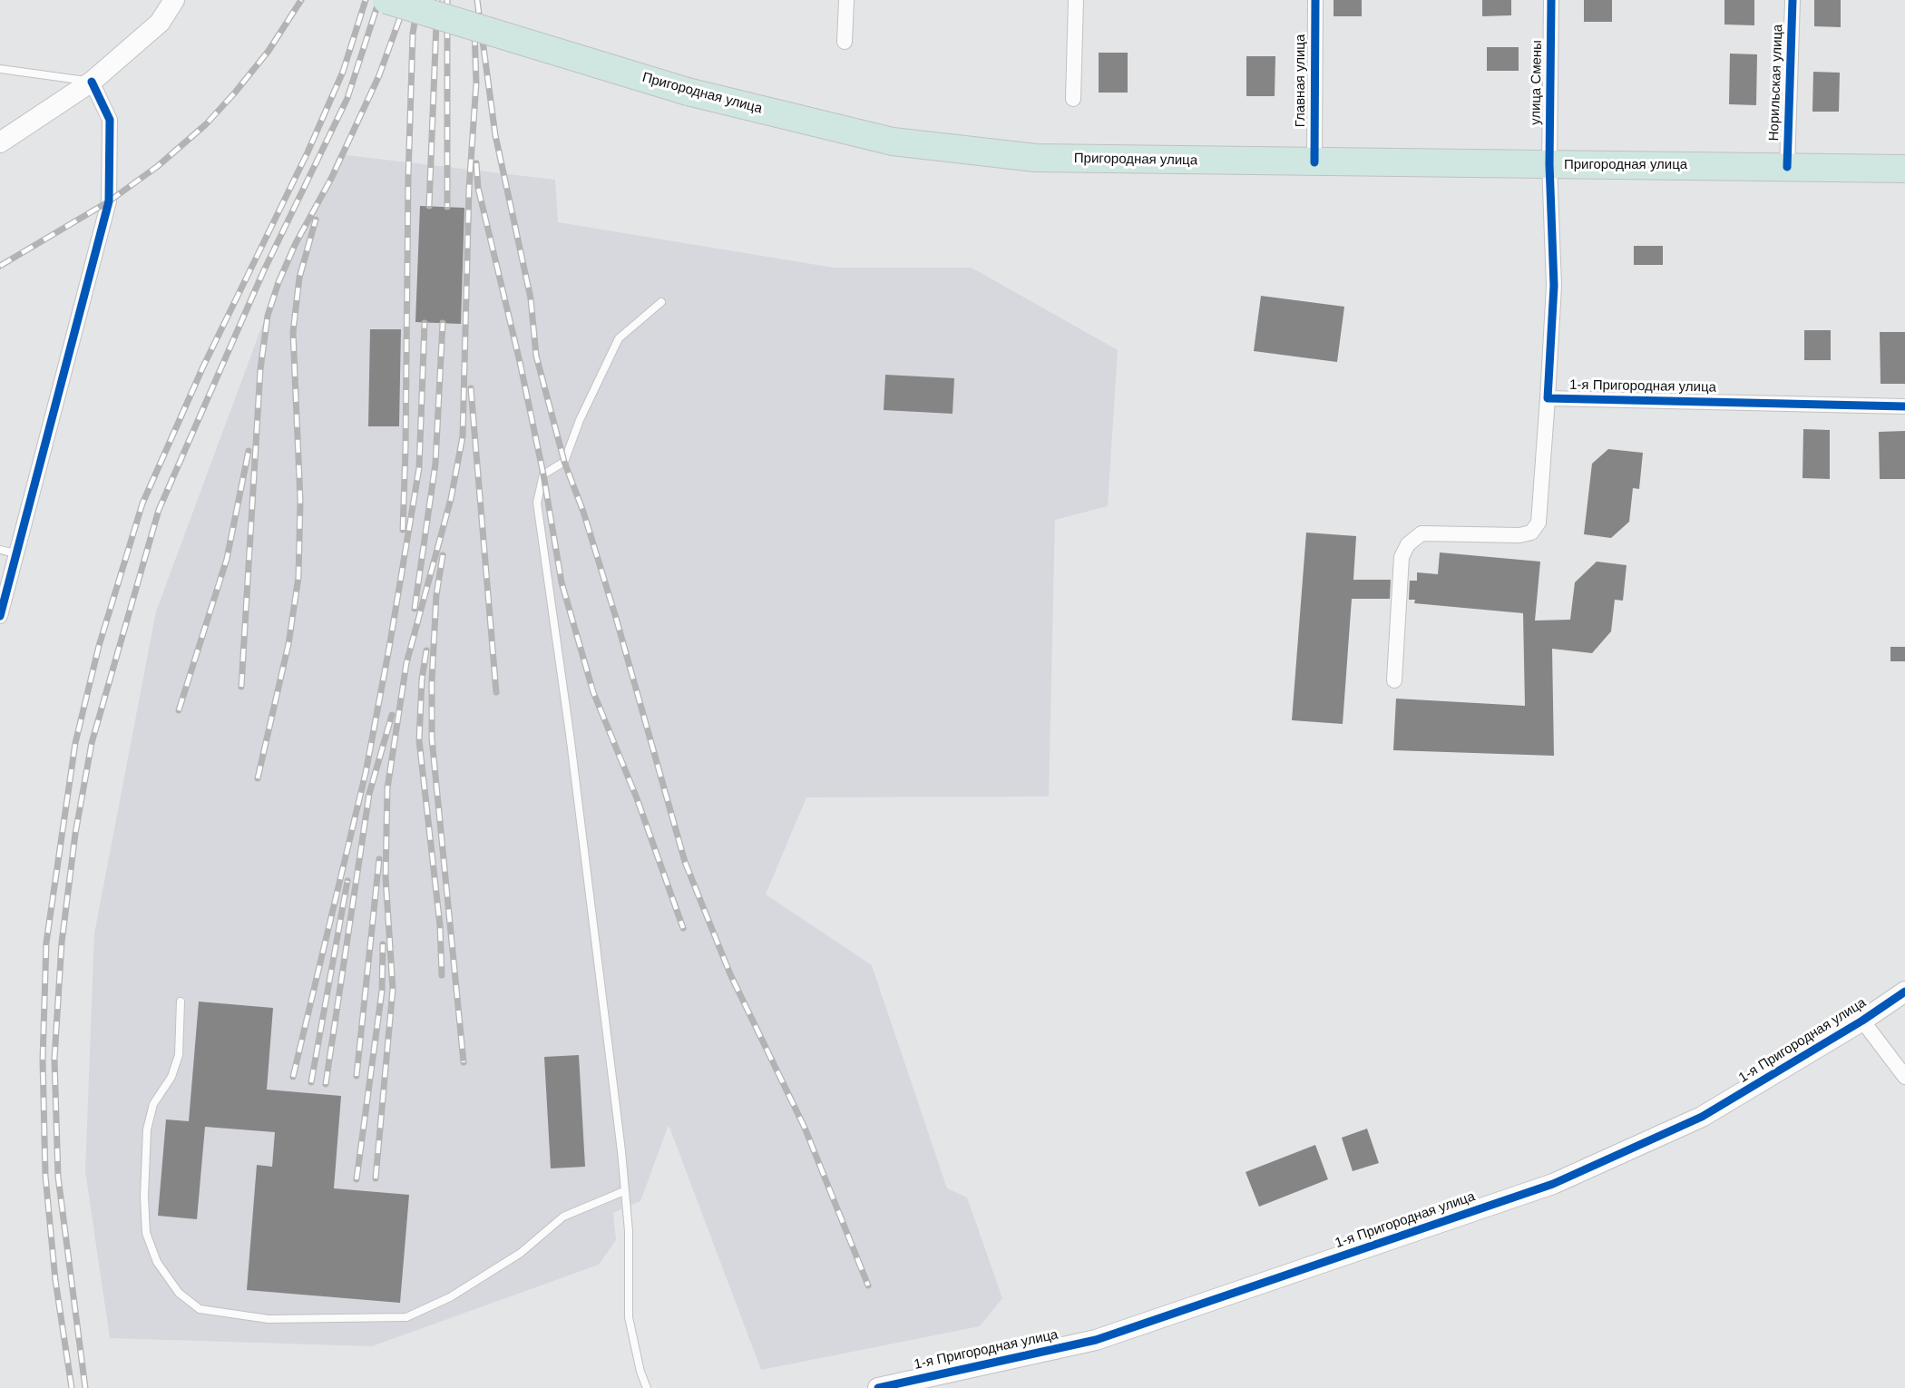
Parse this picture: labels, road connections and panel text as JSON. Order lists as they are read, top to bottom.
{
  "streets": {
    "highway": ["Пригородная улица"],
    "street": [
      "Главная улица",
      "улица Смены",
      "Норильская улица",
      "1-я Пригородная улица"
    ]
  },
  "crossings": [
    ["Главная улица", "Пригородная улица"],
    ["улица Смены", "Пригородная улица"],
    ["Норильская улица", "Пригородная улица"]
  ]
}
